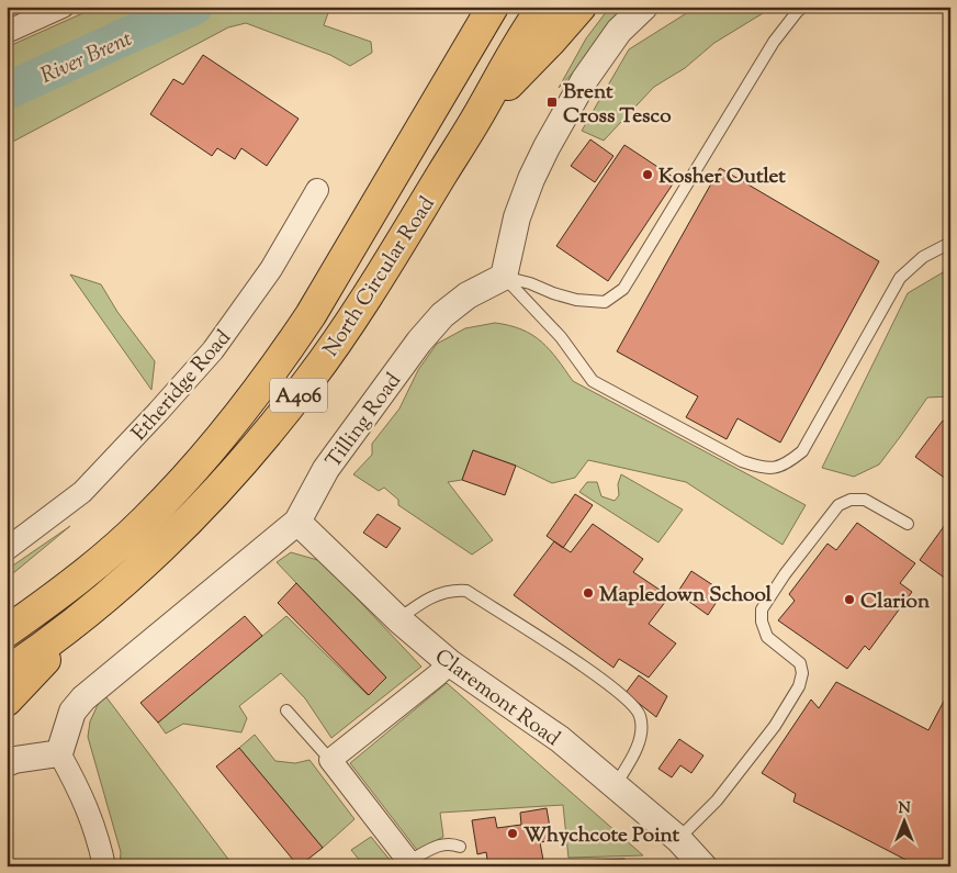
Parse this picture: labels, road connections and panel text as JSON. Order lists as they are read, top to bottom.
{
  "streets": {
    "highway": ["North Circular Road", "A406"],
    "street": ["Etheridge Road", "Tilling Road", "Claremont Road"]
  },
  "crossings": [
    ["North Circular Road", "A406"],
    ["Tilling Road", "Claremont Road"]
  ],
  "water": ["River Brent"],
  "places": {
    "transit": ["Brent Cross Tesco"],
    "other": [
      "Kosher Outlet",
      "Mapledown School",
      "Clarion",
      "Whychcote Point"
    ]
  },
  "north": "top"
}
